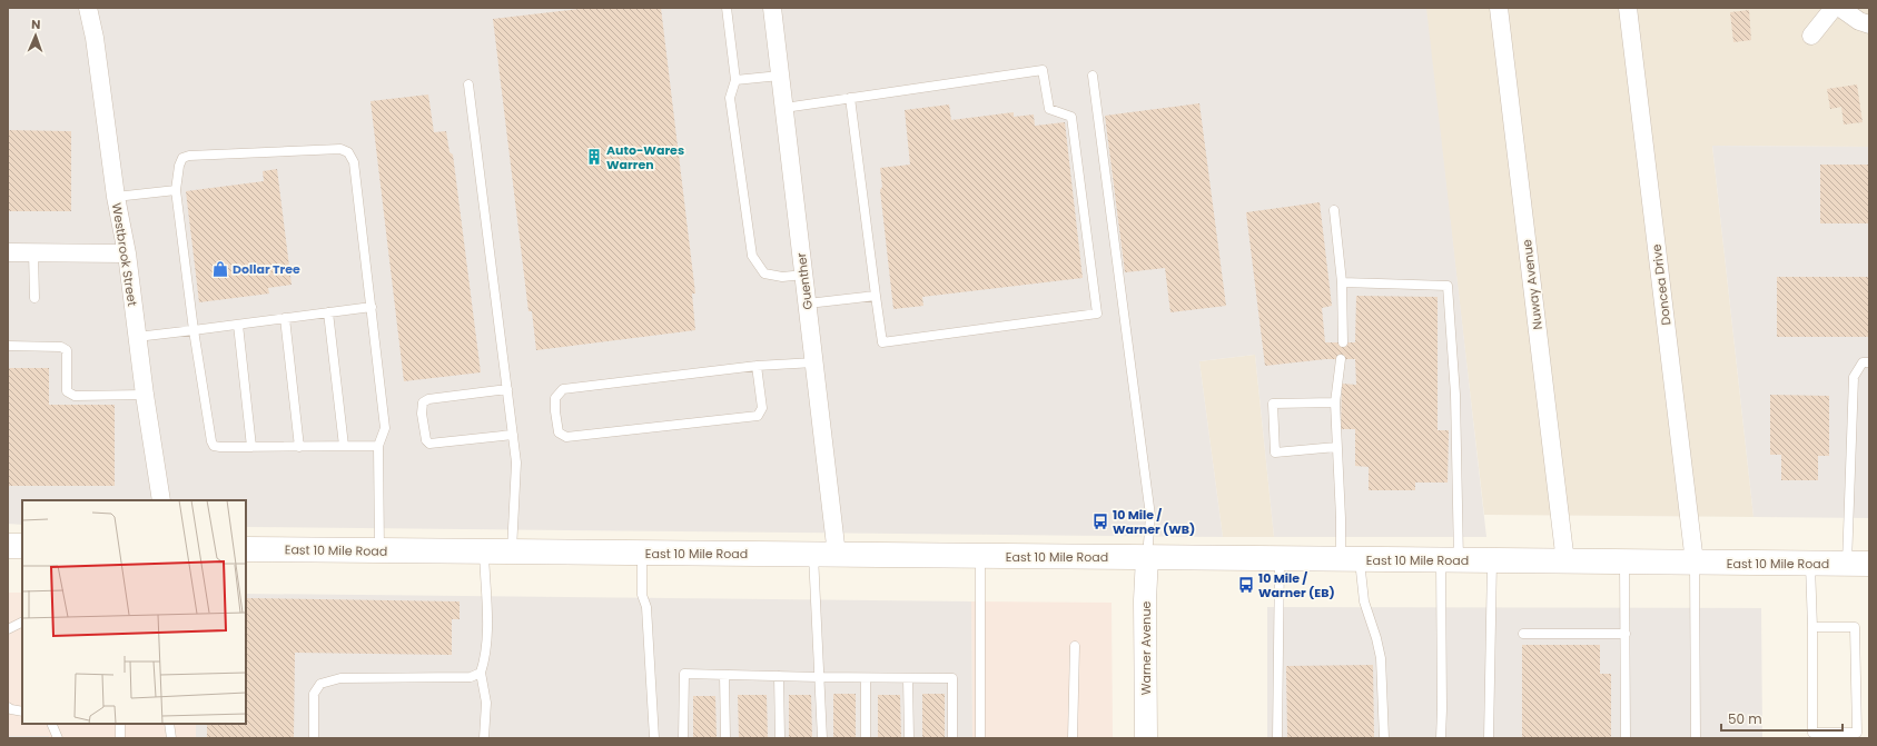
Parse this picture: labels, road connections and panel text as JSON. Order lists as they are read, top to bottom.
{
  "streets": {
    "main road": ["East 10 Mile Road"],
    "street": [
      "Westbrook Street",
      "Guenther",
      "Nuway Avenue",
      "Doncea Drive",
      "Warner Avenue"
    ]
  },
  "crossings": [
    ["Guenther", "East 10 Mile Road"],
    ["Nuway Avenue", "East 10 Mile Road"],
    ["Doncea Drive", "East 10 Mile Road"],
    ["East 10 Mile Road", "Warner Avenue"]
  ],
  "places": {
    "building": ["Auto-Wares Warren"],
    "shop": ["Dollar Tree"],
    "bus stop": ["10 Mile / Warner (WB)", "10 Mile / Warner (EB)"]
  },
  "scale_bar": "50 m",
  "north": "top"
}
